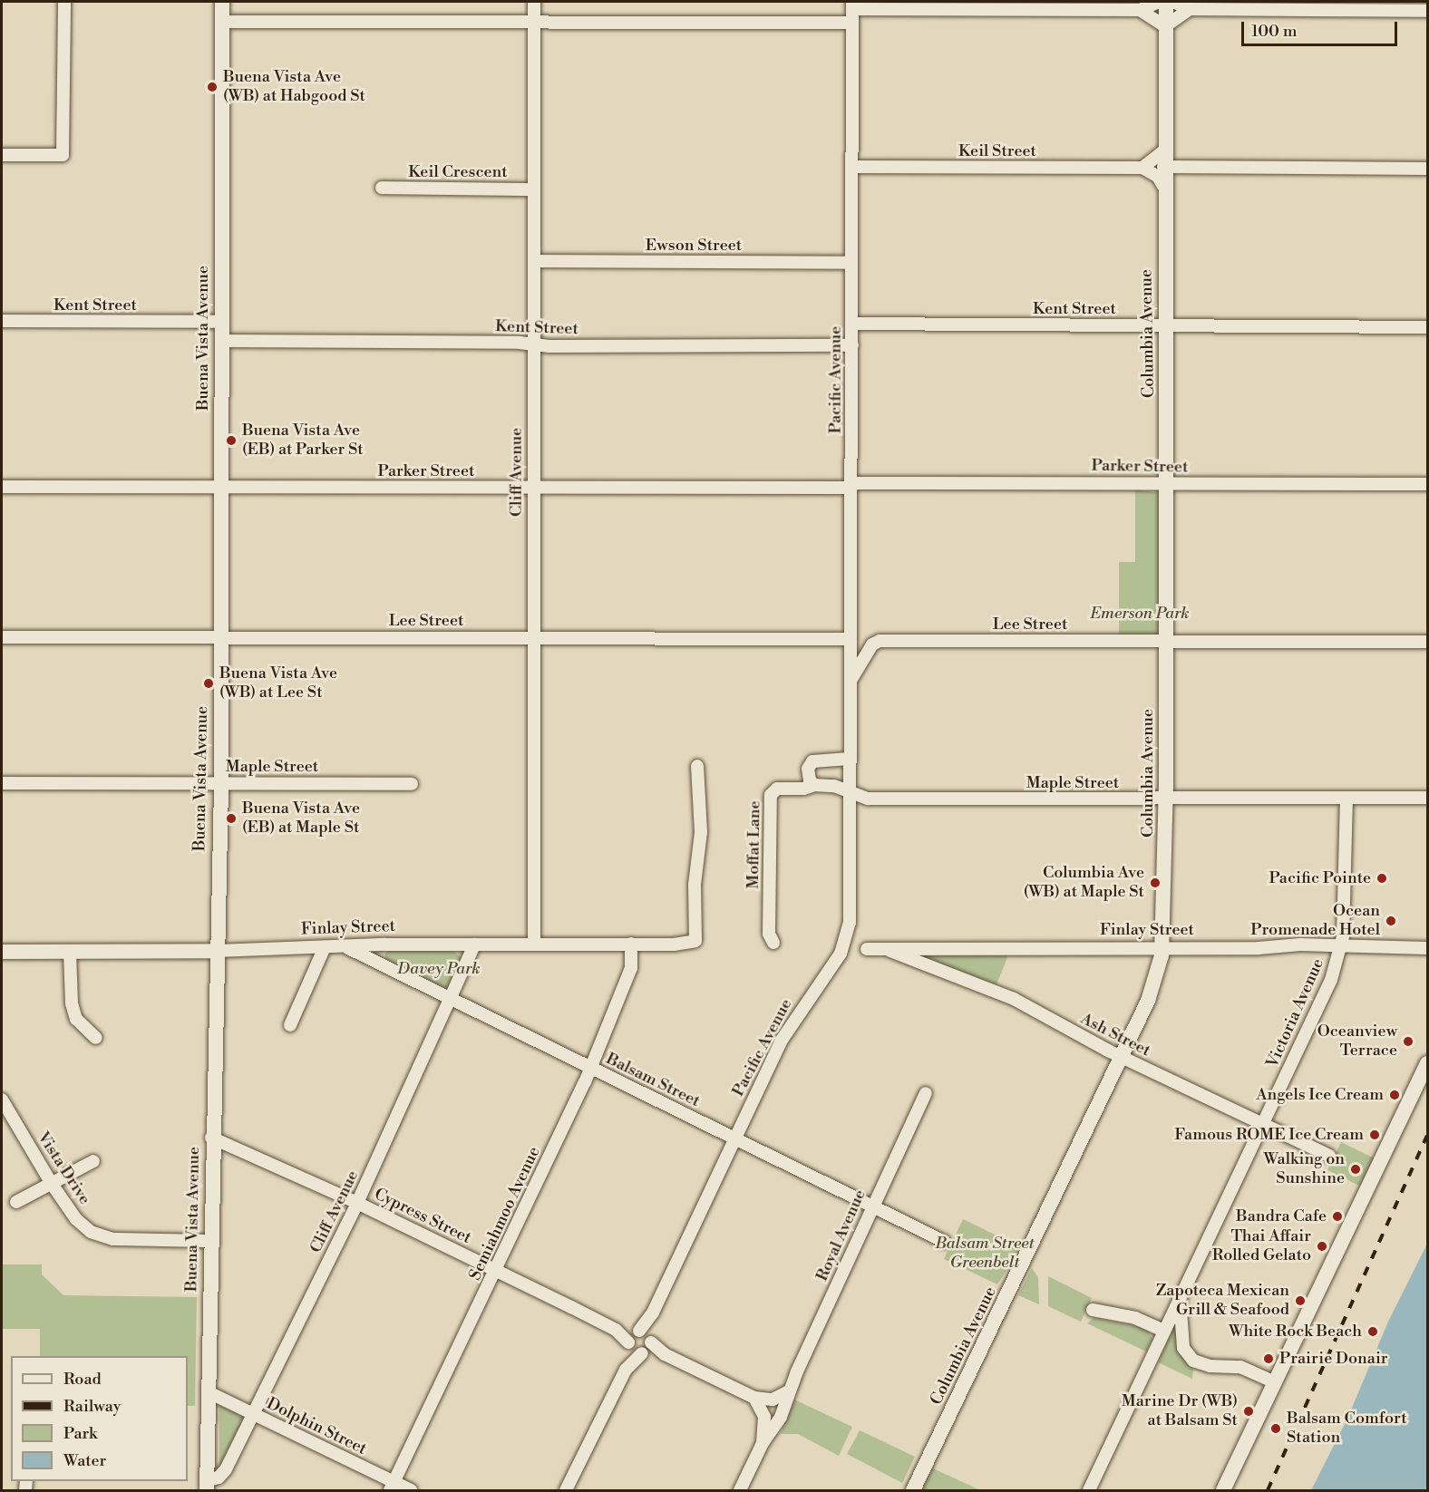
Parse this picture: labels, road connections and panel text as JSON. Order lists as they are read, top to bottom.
{
  "streets": {
    "street": [
      "Keil Street",
      "Keil Crescent",
      "Ewson Street",
      "Kent Street",
      "Columbia Avenue",
      "Buena Vista Avenue",
      "Pacific Avenue",
      "Parker Street",
      "Cliff Avenue",
      "Lee Street",
      "Maple Street",
      "Moffat Lane",
      "Finlay Street",
      "Victoria Avenue",
      "Ash Street",
      "Balsam Street",
      "Vista Drive",
      "Semiahmoo Avenue",
      "Cypress Street",
      "Royal Avenue",
      "Dolphin Street"
    ]
  },
  "crossings": [
    ["Keil Street", "Pacific Avenue"],
    ["Keil Crescent", "Cliff Avenue"],
    ["Ewson Street", "Pacific Avenue"],
    ["Ewson Street", "Cliff Avenue"],
    ["Kent Street", "Columbia Avenue"],
    ["Kent Street", "Buena Vista Avenue"],
    ["Kent Street", "Pacific Avenue"],
    ["Kent Street", "Cliff Avenue"],
    ["Columbia Avenue", "Parker Street"],
    ["Columbia Avenue", "Lee Street"],
    ["Columbia Avenue", "Maple Street"],
    ["Columbia Avenue", "Finlay Street"],
    ["Columbia Avenue", "Ash Street"],
    ["Buena Vista Avenue", "Parker Street"],
    ["Buena Vista Avenue", "Cliff Avenue"],
    ["Buena Vista Avenue", "Lee Street"],
    ["Buena Vista Avenue", "Maple Street"],
    ["Buena Vista Avenue", "Finlay Street"],
    ["Buena Vista Avenue", "Vista Drive"],
    ["Buena Vista Avenue", "Cypress Street"],
    ["Buena Vista Avenue", "Dolphin Street"],
    ["Pacific Avenue", "Parker Street"],
    ["Pacific Avenue", "Lee Street"],
    ["Pacific Avenue", "Maple Street"],
    ["Pacific Avenue", "Balsam Street"],
    ["Pacific Avenue", "Cypress Street"],
    ["Parker Street", "Cliff Avenue"],
    ["Cliff Avenue", "Lee Street"],
    ["Cliff Avenue", "Finlay Street"],
    ["Cliff Avenue", "Balsam Street"],
    ["Cliff Avenue", "Cypress Street"],
    ["Cliff Avenue", "Dolphin Street"],
    ["Maple Street", "Victoria Avenue"],
    ["Finlay Street", "Victoria Avenue"],
    ["Finlay Street", "Ash Street"],
    ["Finlay Street", "Balsam Street"],
    ["Finlay Street", "Semiahmoo Avenue"],
    ["Victoria Avenue", "Ash Street"],
    ["Balsam Street", "Semiahmoo Avenue"],
    ["Balsam Street", "Royal Avenue"],
    ["Semiahmoo Avenue", "Cypress Street"],
    ["Semiahmoo Avenue", "Dolphin Street"]
  ],
  "parks": ["Emerson Park", "Davey Park", "Balsam Street Greenbelt"],
  "places": [
    "Buena Vista Ave (WB) at Habgood St",
    "Buena Vista Ave (EB) at Parker St",
    "Buena Vista Ave (WB) at Lee St",
    "Buena Vista Ave (EB) at Maple St",
    "Pacific Pointe",
    "Columbia Ave (WB) at Maple St",
    "Ocean Promenade Hotel",
    "Oceanview Terrace",
    "Angels Ice Cream",
    "Famous ROME Ice Cream",
    "Walking on Sunshine",
    "Bandra Cafe",
    "Thai Affair Rolled Gelato",
    "Zapoteca Mexican Grill & Seafood",
    "White Rock Beach",
    "Prairie Donair",
    "Marine Dr (WB) at Balsam St",
    "Balsam Comfort Station"
  ],
  "legend": [
    "Road",
    "Railway",
    "Park",
    "Water"
  ],
  "scale_bar": "100 m"
}
